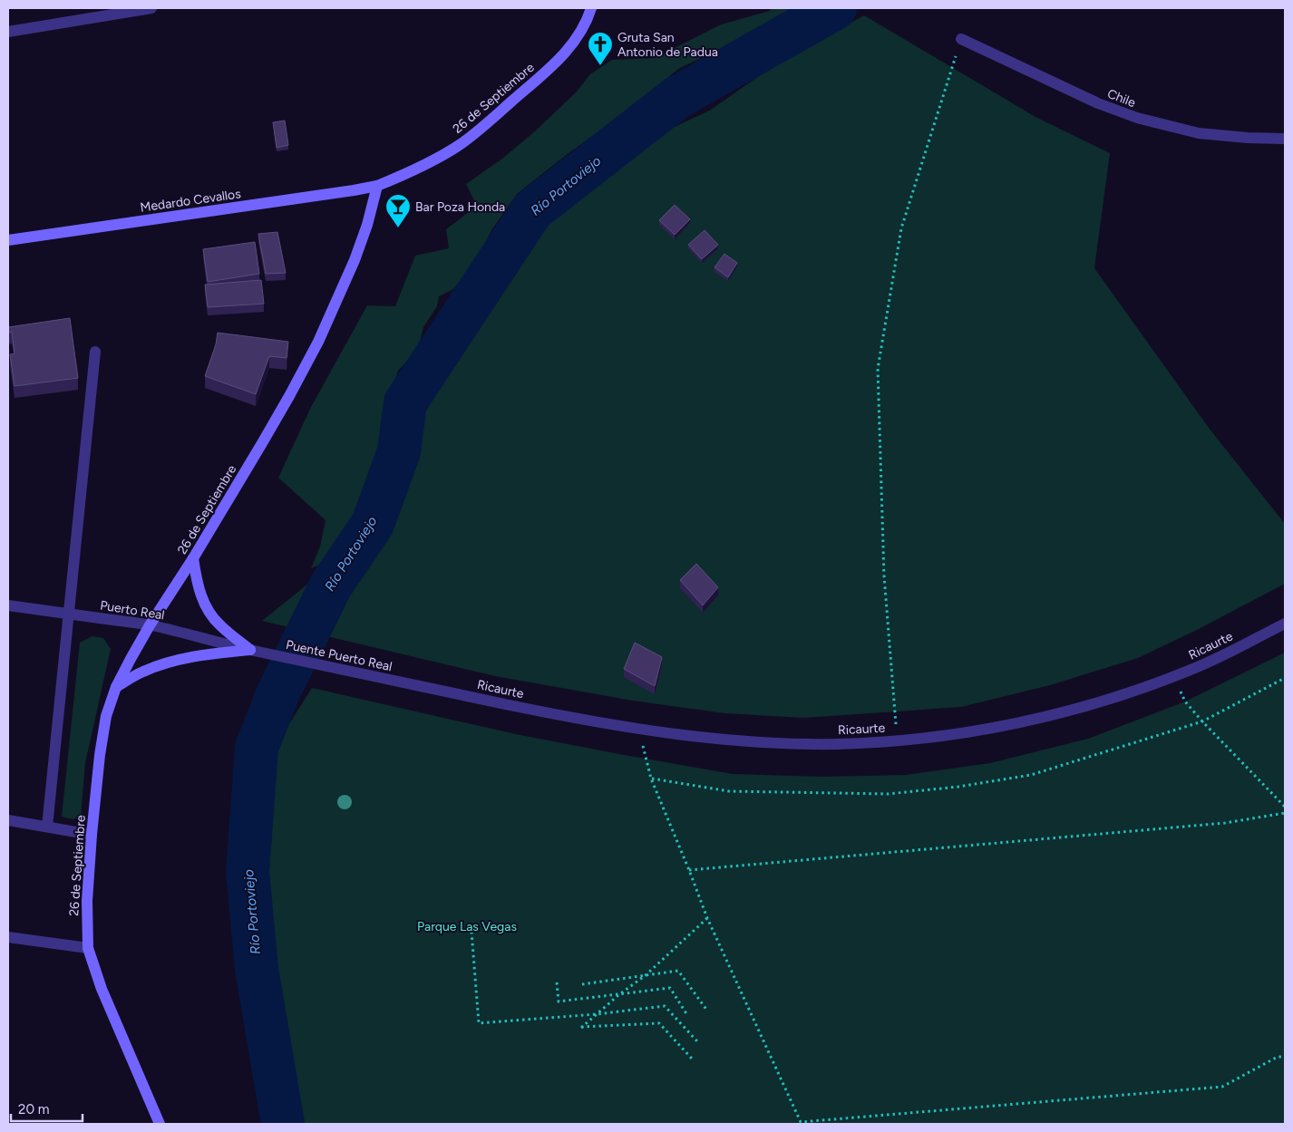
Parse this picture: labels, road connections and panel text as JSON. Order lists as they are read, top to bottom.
{
  "streets": {
    "street": [
      "26 de Septiembre",
      "Chile",
      "Medardo Cevallos",
      "Puerto Real",
      "Ricaurte",
      "Puente Puerto Real"
    ]
  },
  "crossings": [
    ["26 de Septiembre", "Medardo Cevallos"],
    ["26 de Septiembre", "Puerto Real"],
    ["Puerto Real", "Puente Puerto Real"],
    ["Ricaurte", "Puente Puerto Real"]
  ],
  "water": ["Río Portoviejo"],
  "parks": ["Parque Las Vegas"],
  "places": {
    "church": ["Gruta San Antonio de Padua"],
    "bar": ["Bar Poza Honda"]
  },
  "scale_bar": "20 m"
}
